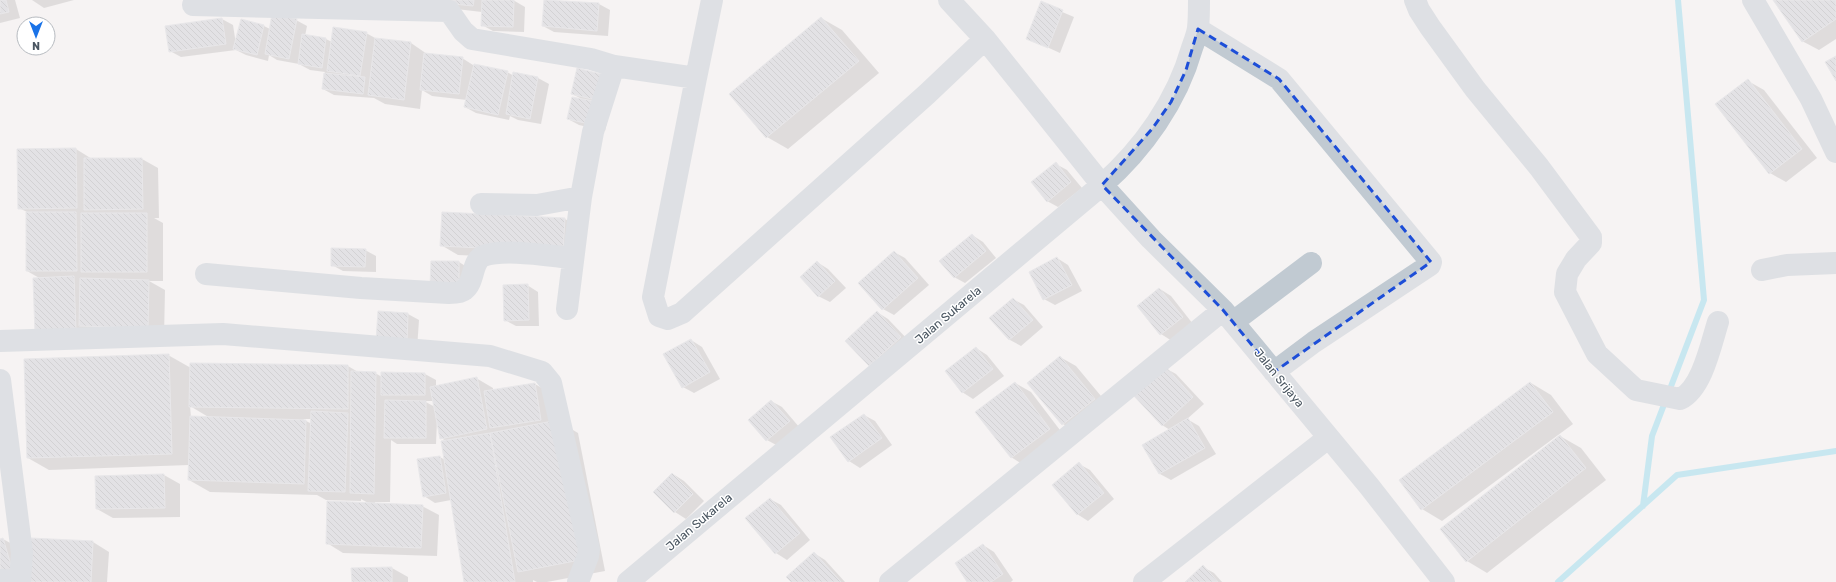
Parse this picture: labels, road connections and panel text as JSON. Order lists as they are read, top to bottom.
{
  "streets": {
    "street": ["Jalan Sukarela", "Jalan Srijaya"]
  },
  "crossings": [
    ["Jalan Sukarela", "Jalan Srijaya"]
  ],
  "north": "bottom"
}
